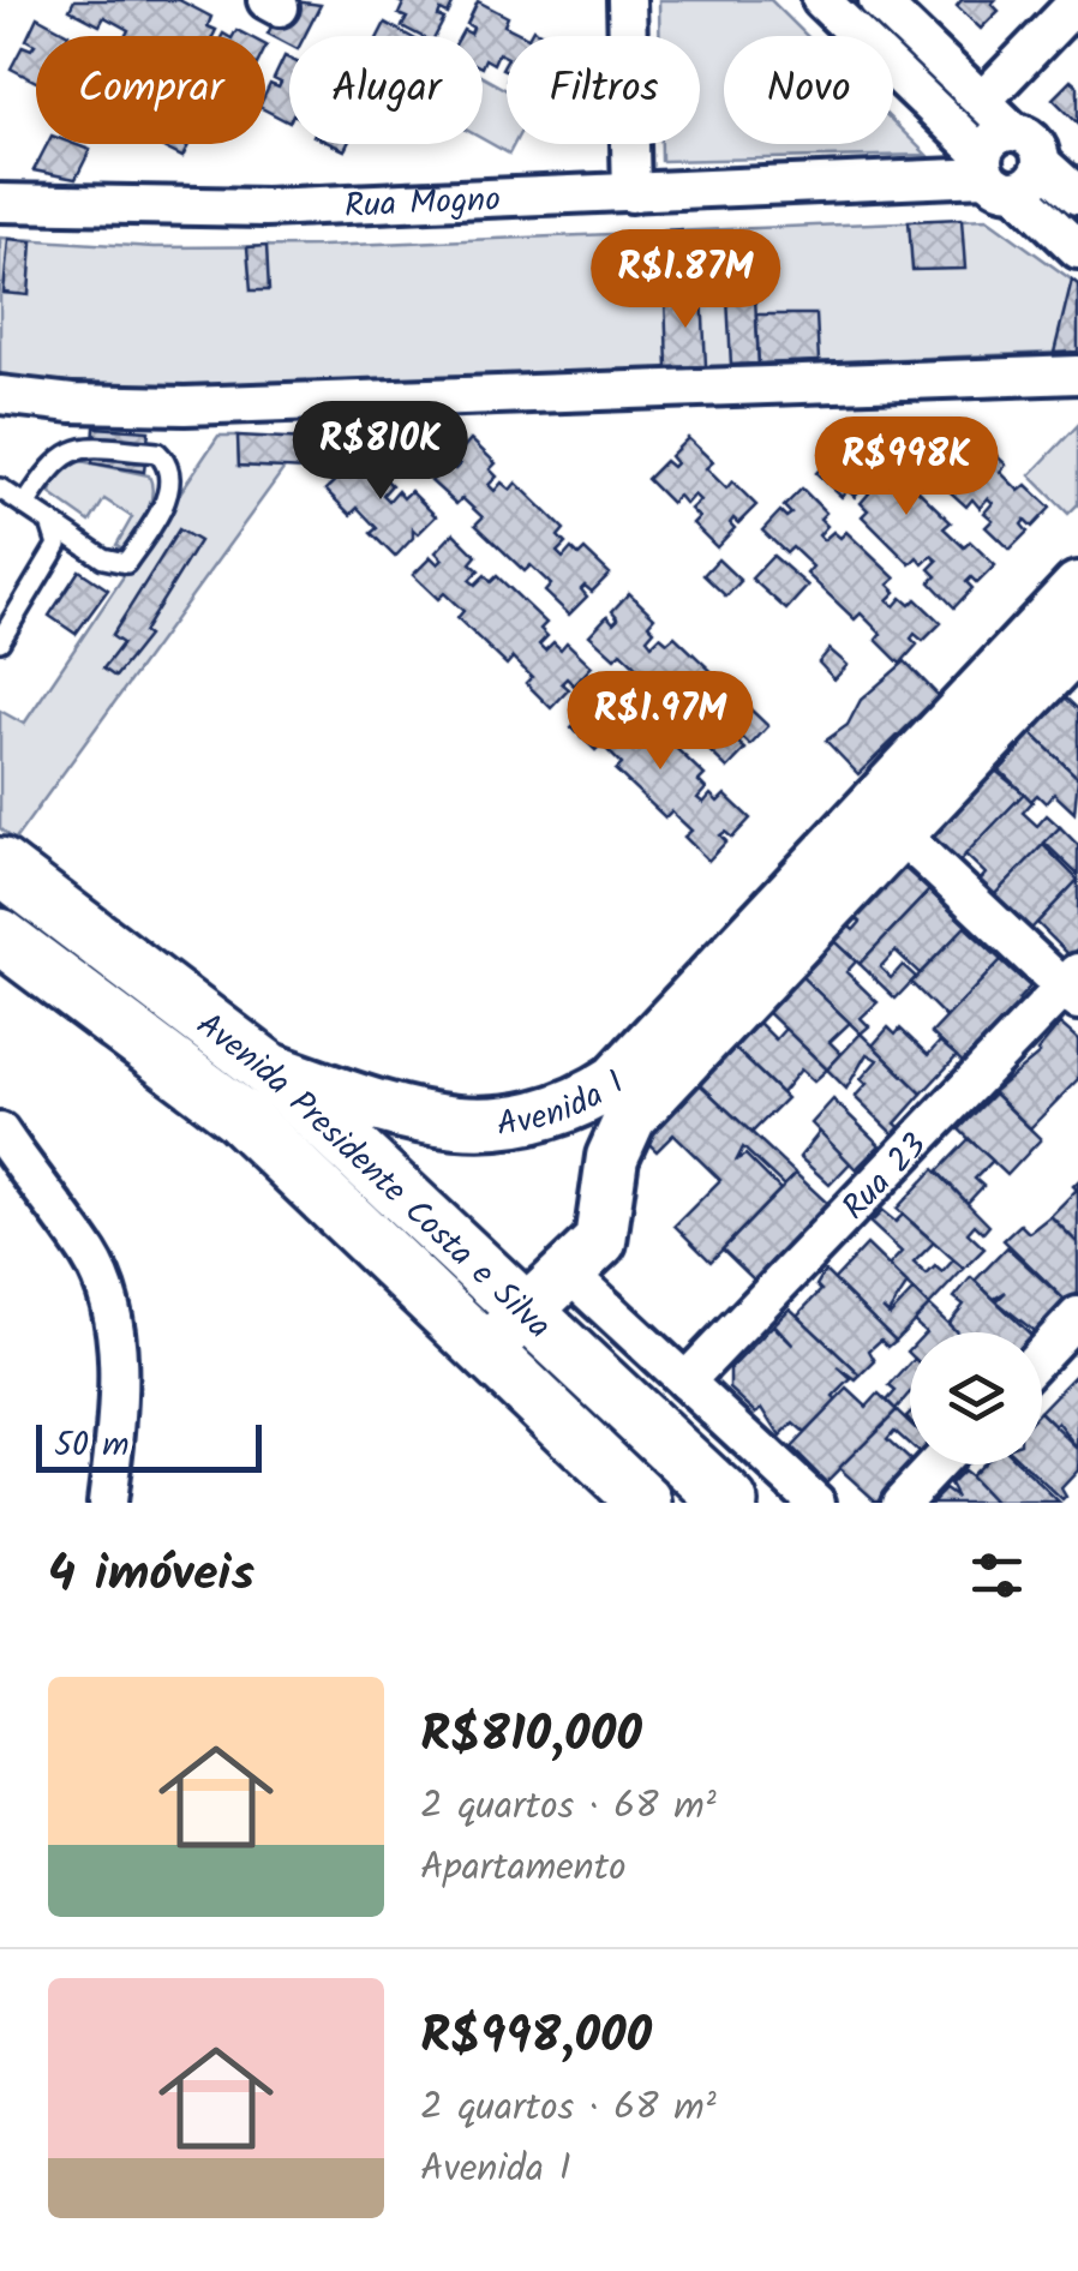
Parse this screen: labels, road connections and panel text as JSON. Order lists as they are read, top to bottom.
{
  "streets": {
    "main road": ["Avenida Presidente Costa e Silva"],
    "street": ["Rua Mogno", "Avenida I", "Rua 23"]
  },
  "crossings": [
    ["Avenida I", "Avenida Presidente Costa e Silva"]
  ],
  "scale_bar": "50 m",
  "page": {
    "chip": [
      "Comprar",
      "Alugar",
      "Filtros",
      "Novo"
    ],
    "price": [
      "R$1.87M",
      "R$810K",
      "R$998K",
      "R$1.97M"
    ],
    "scale": "50 m",
    "heading": "4 imóveis",
    "list": [
      {
        "name": "R$810,000",
        "note": "2 quartos · 68 m² · Apartamento"
      },
      {
        "name": "R$998,000",
        "note": "2 quartos · 68 m² · Avenida I"
      }
    ]
  }
}
